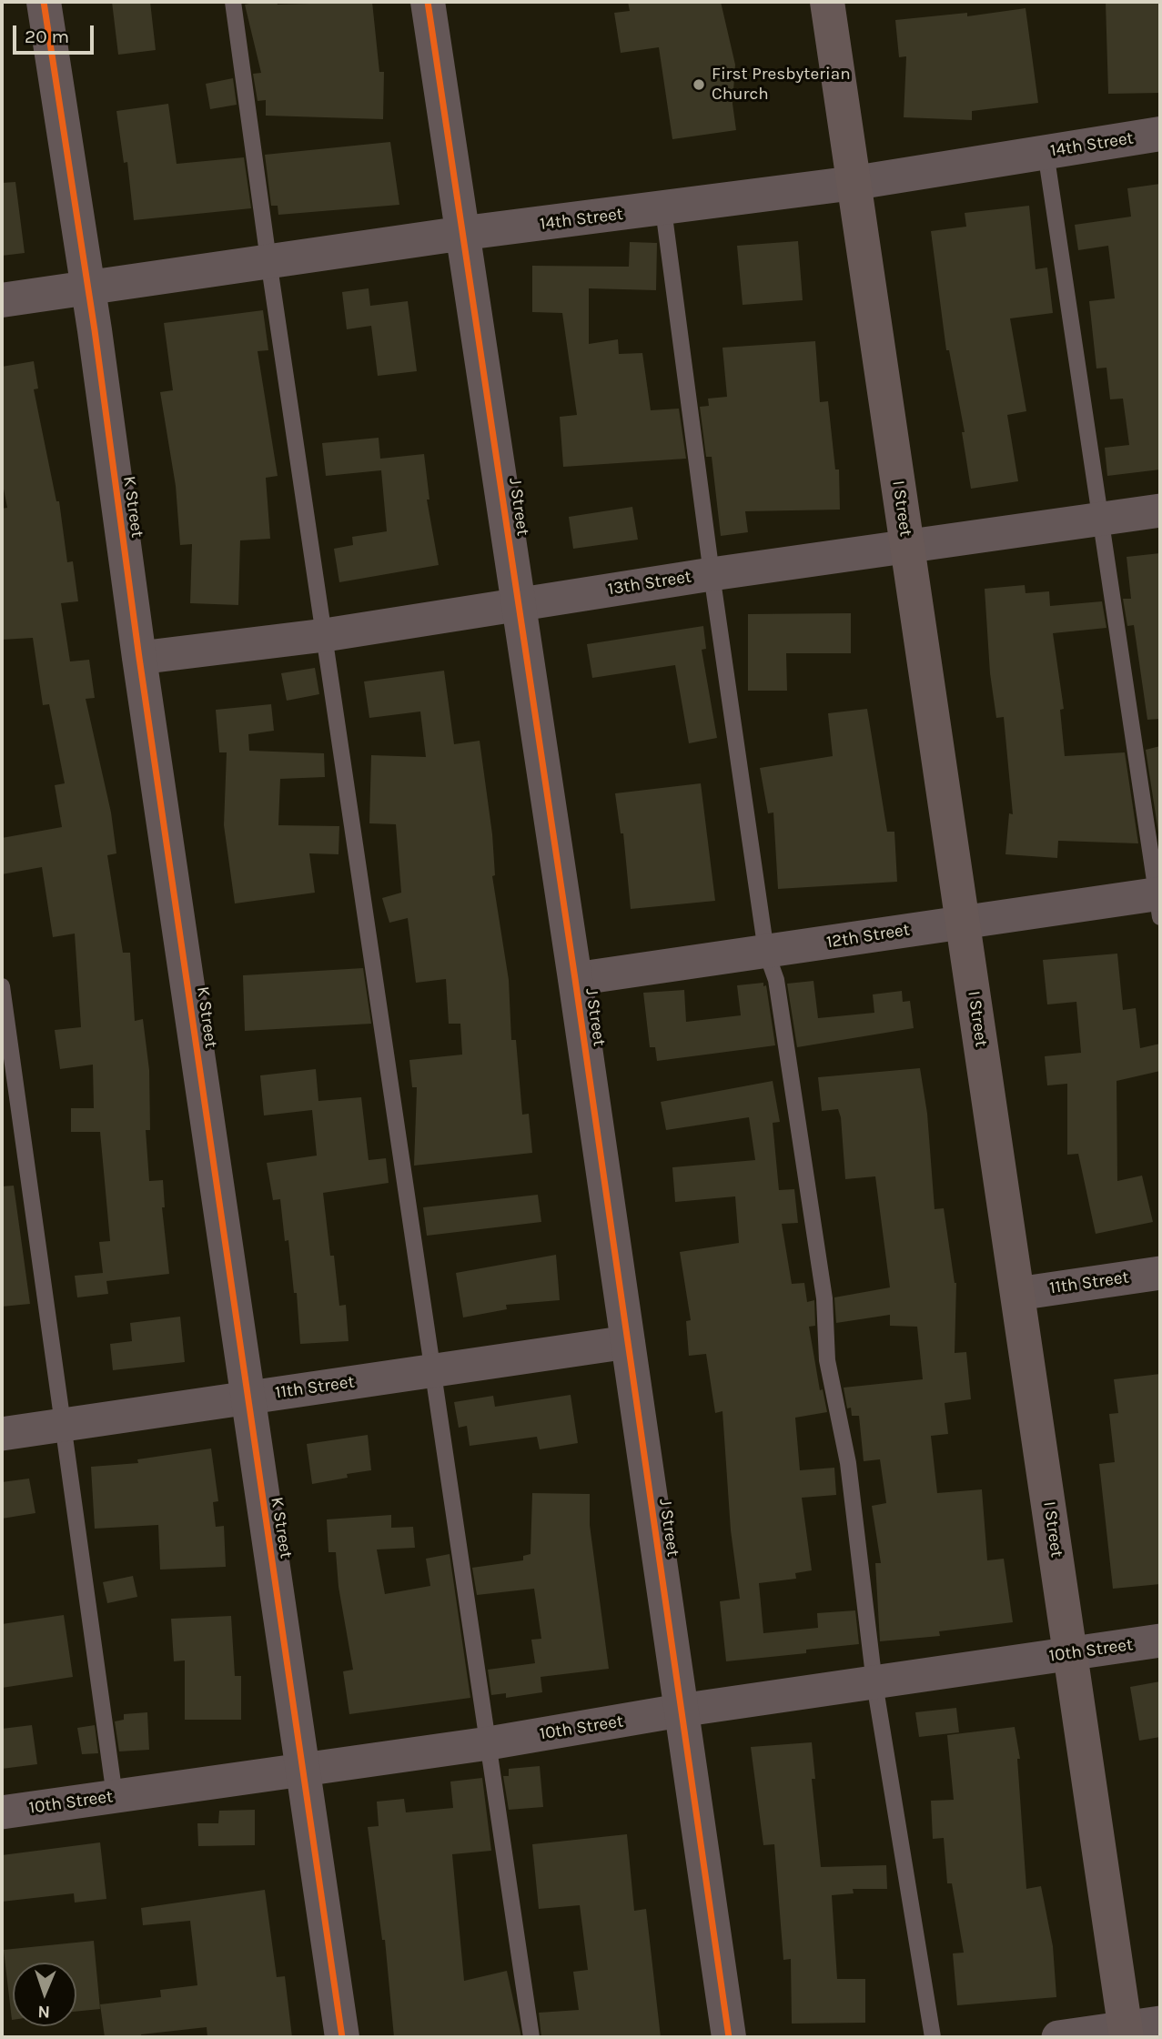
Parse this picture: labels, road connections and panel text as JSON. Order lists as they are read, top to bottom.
{
  "streets": {
    "main road": ["I Street"],
    "street": [
      "14th Street",
      "K Street",
      "J Street",
      "13th Street",
      "12th Street",
      "11th Street",
      "10th Street"
    ]
  },
  "crossings": [
    ["14th Street", "K Street"],
    ["14th Street", "J Street"],
    ["14th Street", "I Street"],
    ["K Street", "13th Street"],
    ["K Street", "11th Street"],
    ["K Street", "10th Street"],
    ["J Street", "13th Street"],
    ["J Street", "12th Street"],
    ["J Street", "11th Street"],
    ["J Street", "10th Street"],
    ["I Street", "13th Street"],
    ["I Street", "12th Street"],
    ["I Street", "11th Street"],
    ["I Street", "10th Street"]
  ],
  "places": ["First Presbyterian Church"],
  "scale_bar": "20 m",
  "north": "bottom"
}
